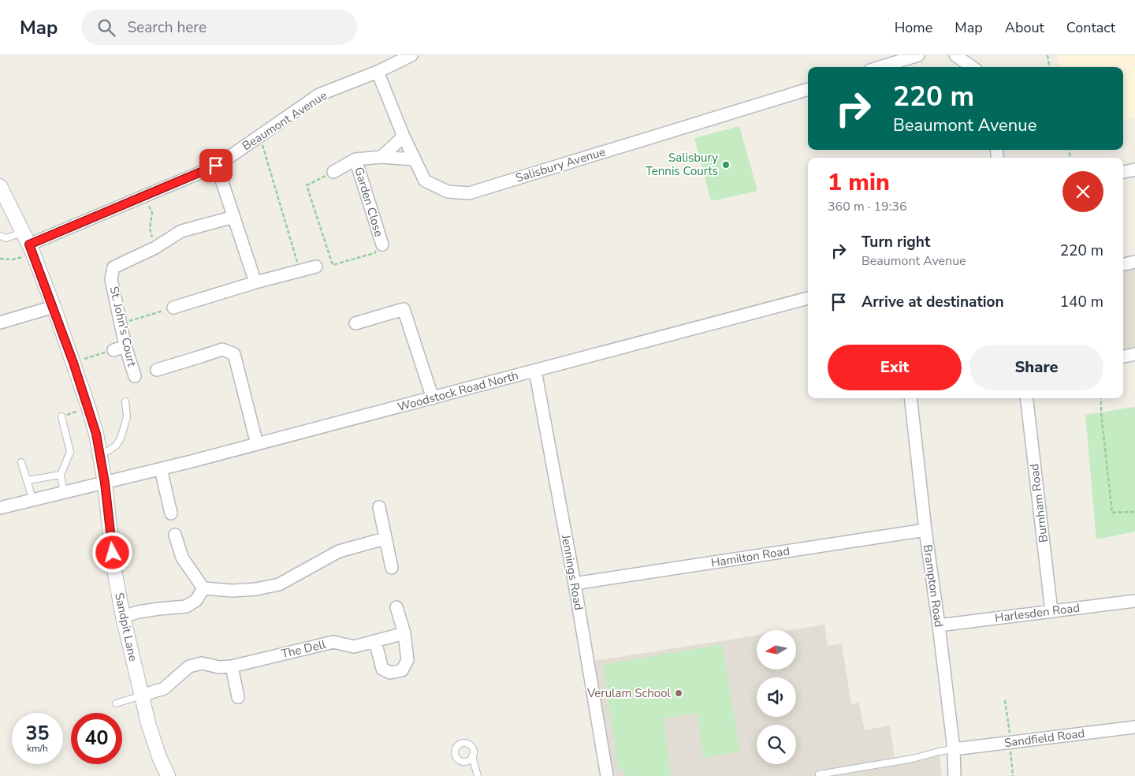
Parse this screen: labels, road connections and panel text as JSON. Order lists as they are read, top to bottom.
{
  "streets": {
    "street": [
      "Beaumont Avenue",
      "Salisbury Avenue",
      "Garden Close",
      "St. John's Court",
      "Woodstock Road North",
      "Burnham Road",
      "Hamilton Road",
      "Jennings Road",
      "Brampton Road",
      "Harlesden Road",
      "Sandpit Lane",
      "The Dell",
      "Sandfield Road"
    ]
  },
  "crossings": [
    ["Beaumont Avenue", "Salisbury Avenue"],
    ["Beaumont Avenue", "Sandpit Lane"],
    ["Salisbury Avenue", "Garden Close"],
    ["Woodstock Road North", "Jennings Road"],
    ["Woodstock Road North", "Sandpit Lane"],
    ["Burnham Road", "Harlesden Road"],
    ["Hamilton Road", "Jennings Road"],
    ["Hamilton Road", "Brampton Road"],
    ["Brampton Road", "Harlesden Road"],
    ["Brampton Road", "Sandfield Road"],
    ["Sandpit Lane", "The Dell"]
  ],
  "places": ["Salisbury Tennis Courts", "Verulam School"],
  "north": "left",
  "page": {
    "header": "Map",
    "search": "Search here",
    "nav": [
      "Home",
      "Map",
      "About",
      "Contact"
    ],
    "turn": ["220 m", "Beaumont Avenue"],
    "heading": ["1 min", "360 m · 19:36"],
    "list": [
      {
        "name": "Turn right",
        "note": "Beaumont Avenue",
        "value": "220 m"
      },
      {
        "name": "Arrive at destination",
        "value": "140 m"
      }
    ],
    "buttons": ["Exit", "Share"],
    "speed": "35 km/h",
    "limit": "40"
  }
}
